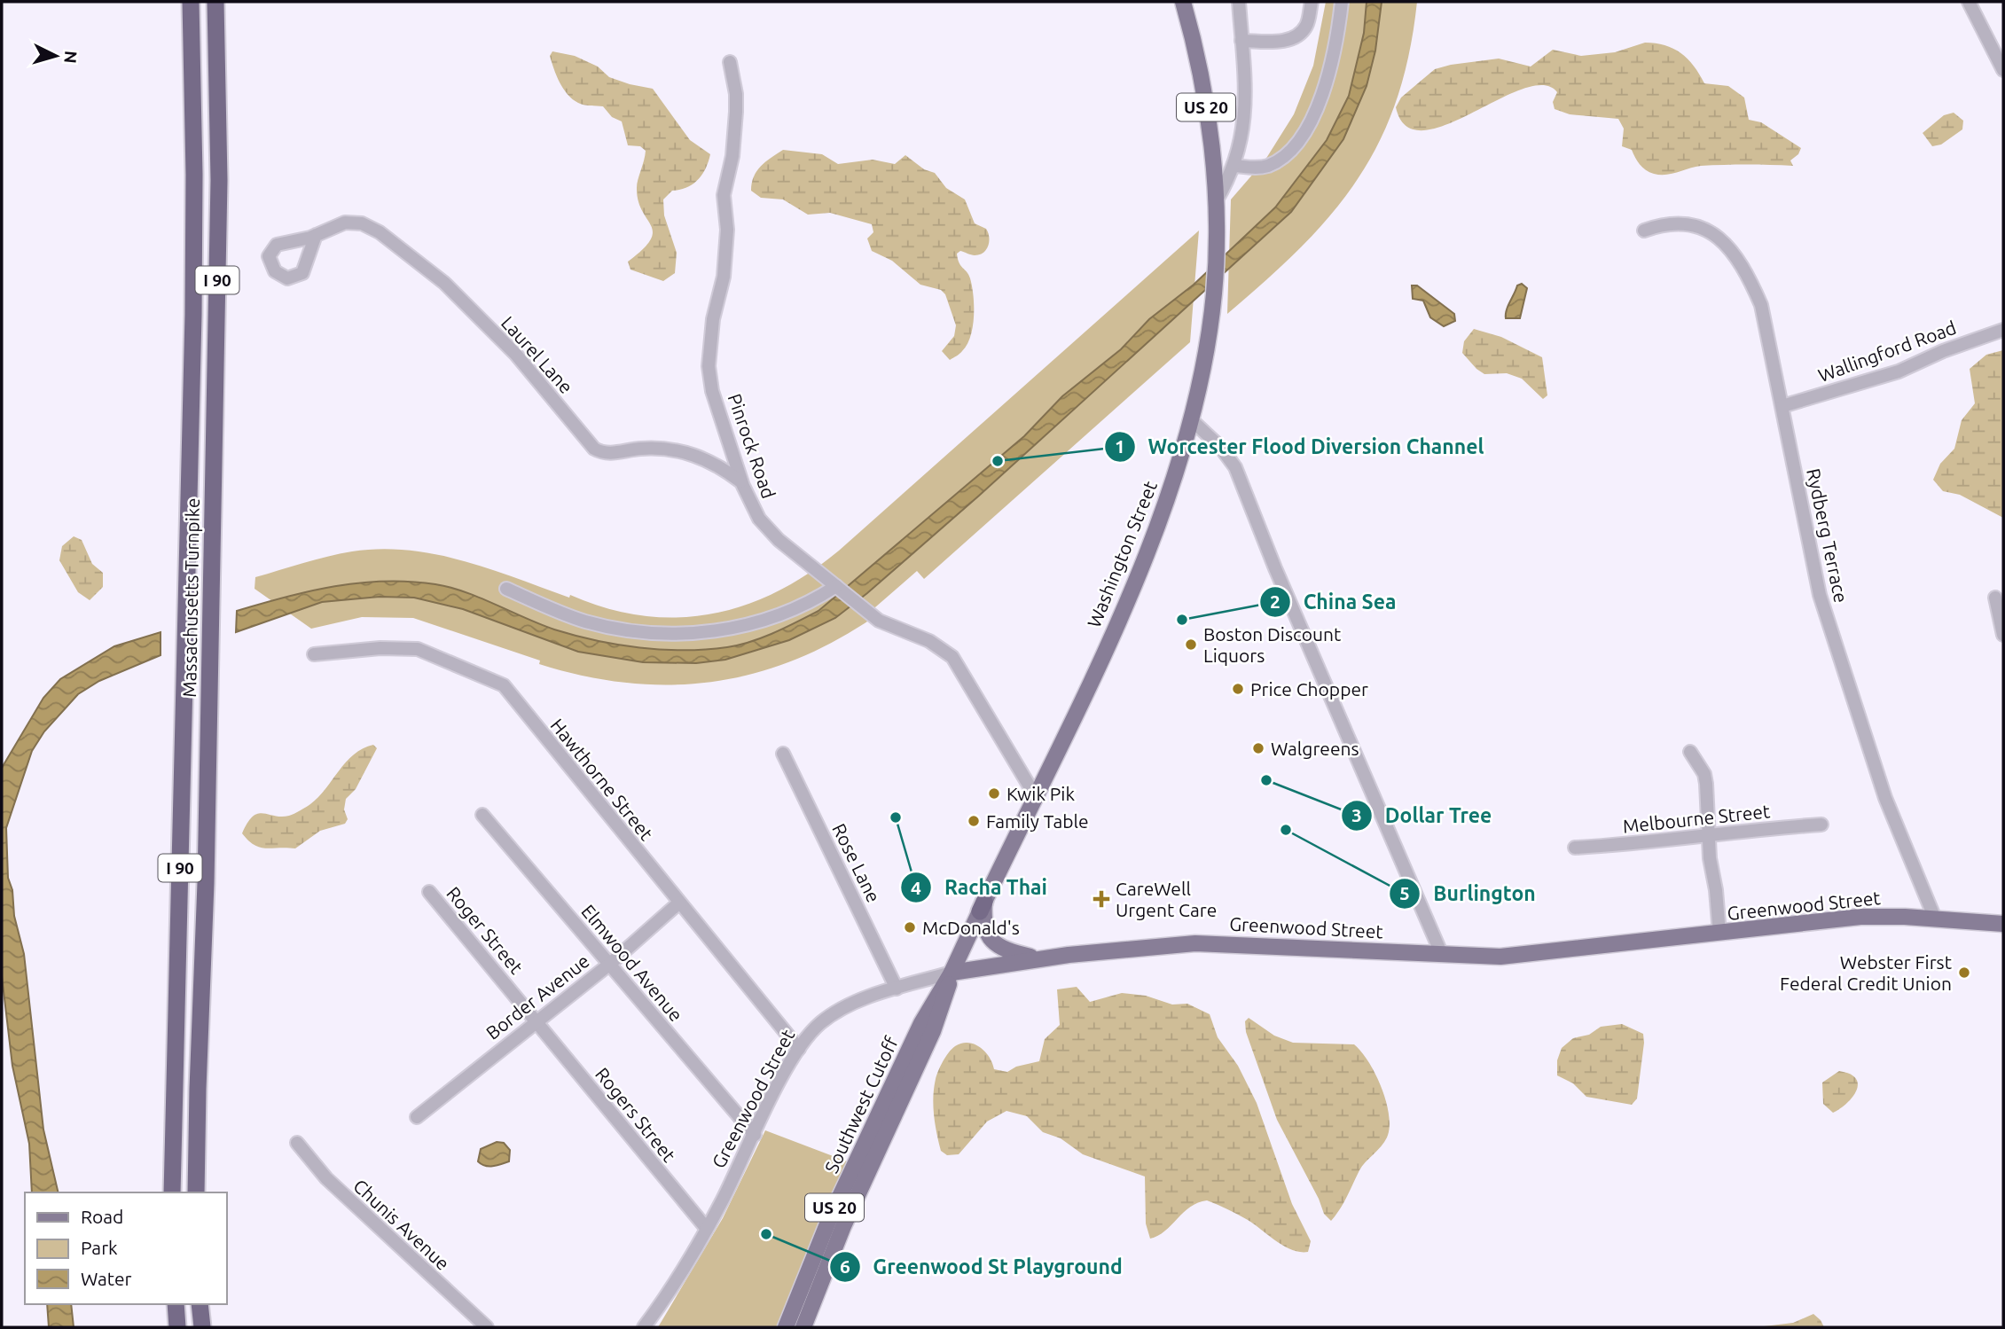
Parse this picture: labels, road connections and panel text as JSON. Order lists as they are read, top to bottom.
{
  "streets": {
    "highway": ["I 90", "Massachusetts Turnpike"],
    "main road": [
      "US 20",
      "Washington Street",
      "Greenwood Street",
      "Southwest Cutoff"
    ],
    "street": [
      "Wallingford Road",
      "Laurel Lane",
      "Pinrock Road",
      "Rydberg Terrace",
      "Hawthorne Street",
      "Melbourne Street",
      "Rose Lane",
      "Roger Street",
      "Elmwood Avenue",
      "Border Avenue",
      "Rogers Street",
      "Chunis Avenue"
    ]
  },
  "crossings": [
    ["Wallingford Road", "Rydberg Terrace"],
    ["Laurel Lane", "Pinrock Road"],
    ["Pinrock Road", "Southwest Cutoff"],
    ["Rydberg Terrace", "Greenwood Street"],
    ["Washington Street", "Southwest Cutoff"],
    ["Hawthorne Street", "Greenwood Street"],
    ["Hawthorne Street", "Border Avenue"],
    ["Rose Lane", "Greenwood Street"],
    ["Greenwood Street", "Elmwood Avenue"],
    ["Greenwood Street", "Southwest Cutoff"],
    ["Greenwood Street", "Rogers Street"],
    ["Roger Street", "Border Avenue"],
    ["Roger Street", "Rogers Street"],
    ["Elmwood Avenue", "Border Avenue"],
    ["Border Avenue", "Rogers Street"]
  ],
  "places": {
    "other": [
      "Worcester Flood Diversion Channel",
      "China Sea",
      "Boston Discount Liquors",
      "Price Chopper",
      "Walgreens",
      "Dollar Tree",
      "Kwik Pik",
      "Racha Thai",
      "Family Table",
      "Burlington",
      "McDonald's",
      "Webster First Federal Credit Union",
      "Greenwood St Playground"
    ],
    "health": ["CareWell Urgent Care"]
  },
  "legend": ["Road", "Park", "Water"],
  "north": "right"
}
